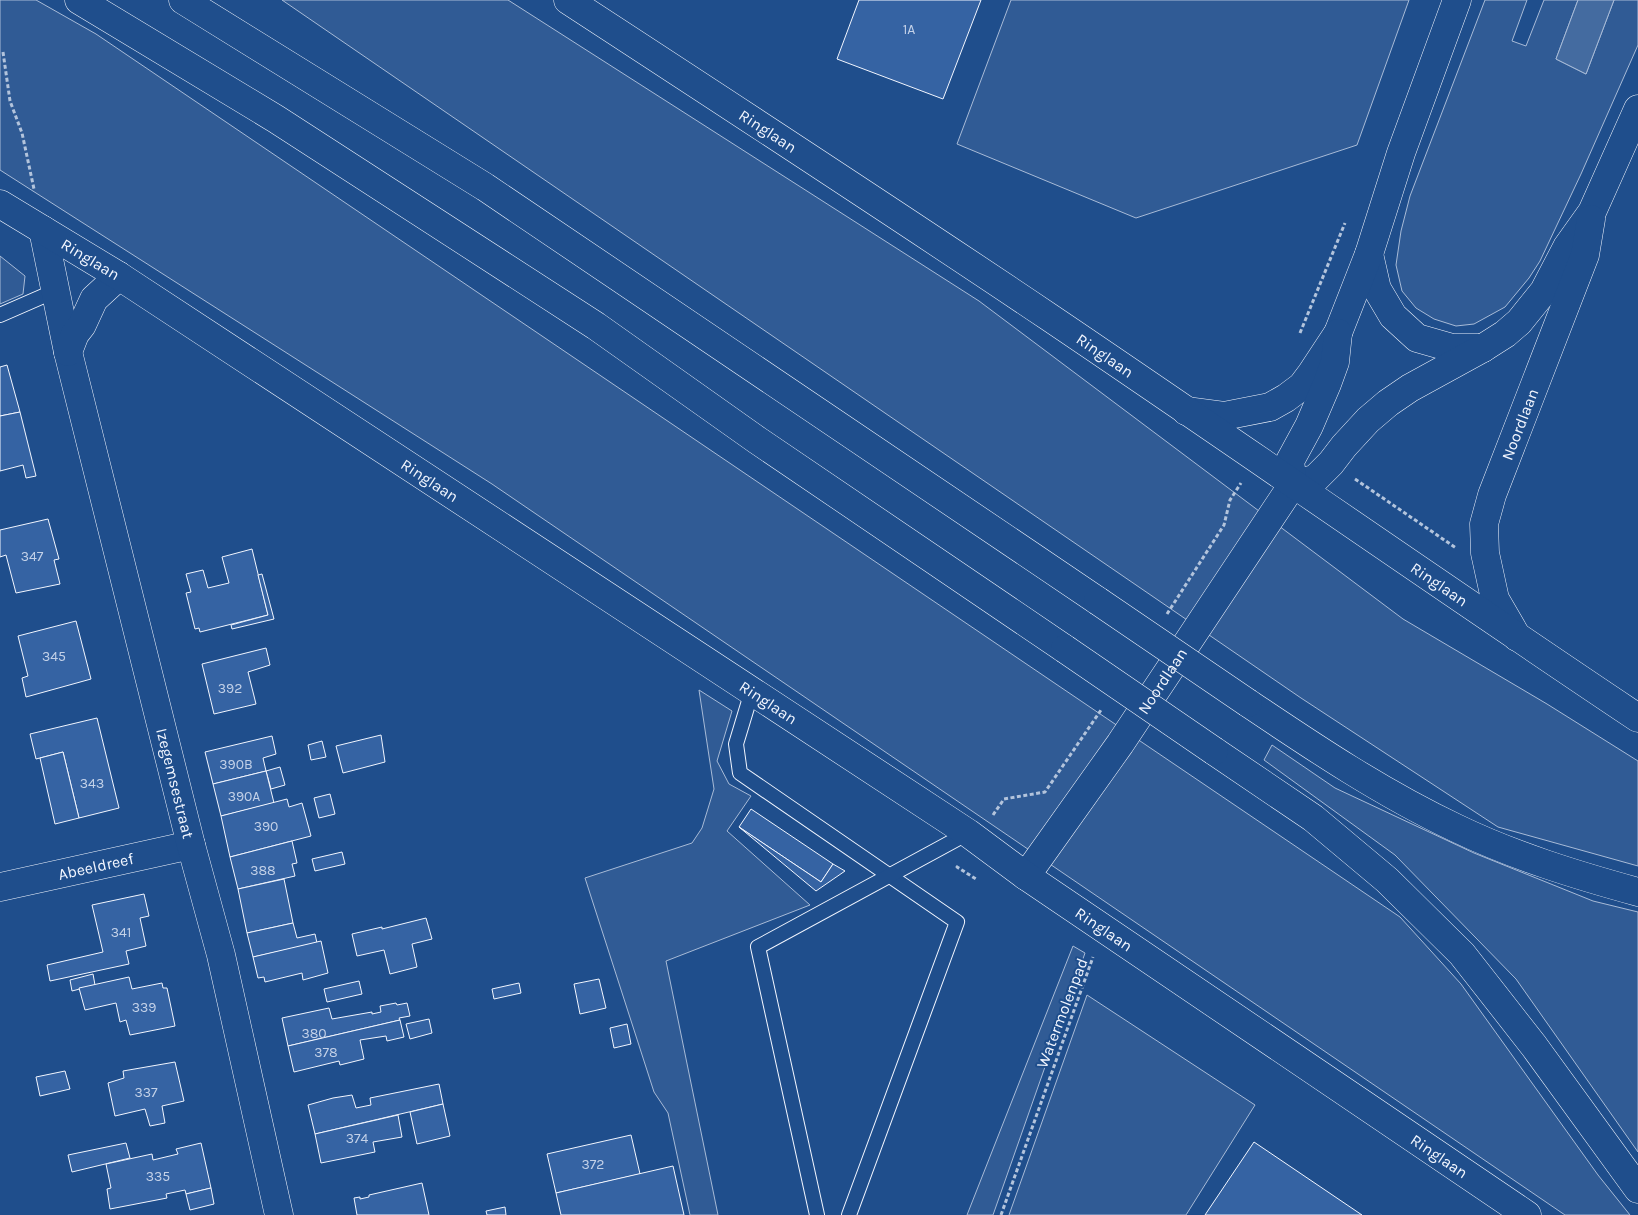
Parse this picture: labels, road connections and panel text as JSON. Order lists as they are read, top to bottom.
{
  "streets": {
    "main road": [
      "Ringlaan",
      "Noordlaan",
      "Izegemsestraat",
      "Abeeldreef"
    ],
    "path": ["Watermolenpad"]
  },
  "crossings": [
    ["Ringlaan", "Noordlaan"],
    ["Ringlaan", "Izegemsestraat"],
    ["Izegemsestraat", "Abeeldreef"]
  ],
  "house_numbers": [
    "1A",
    "347",
    "345",
    "392",
    "390B",
    "343",
    "390A",
    "390",
    "388",
    "341",
    "339",
    "380",
    "378",
    "337",
    "374",
    "372",
    "335"
  ]
}
